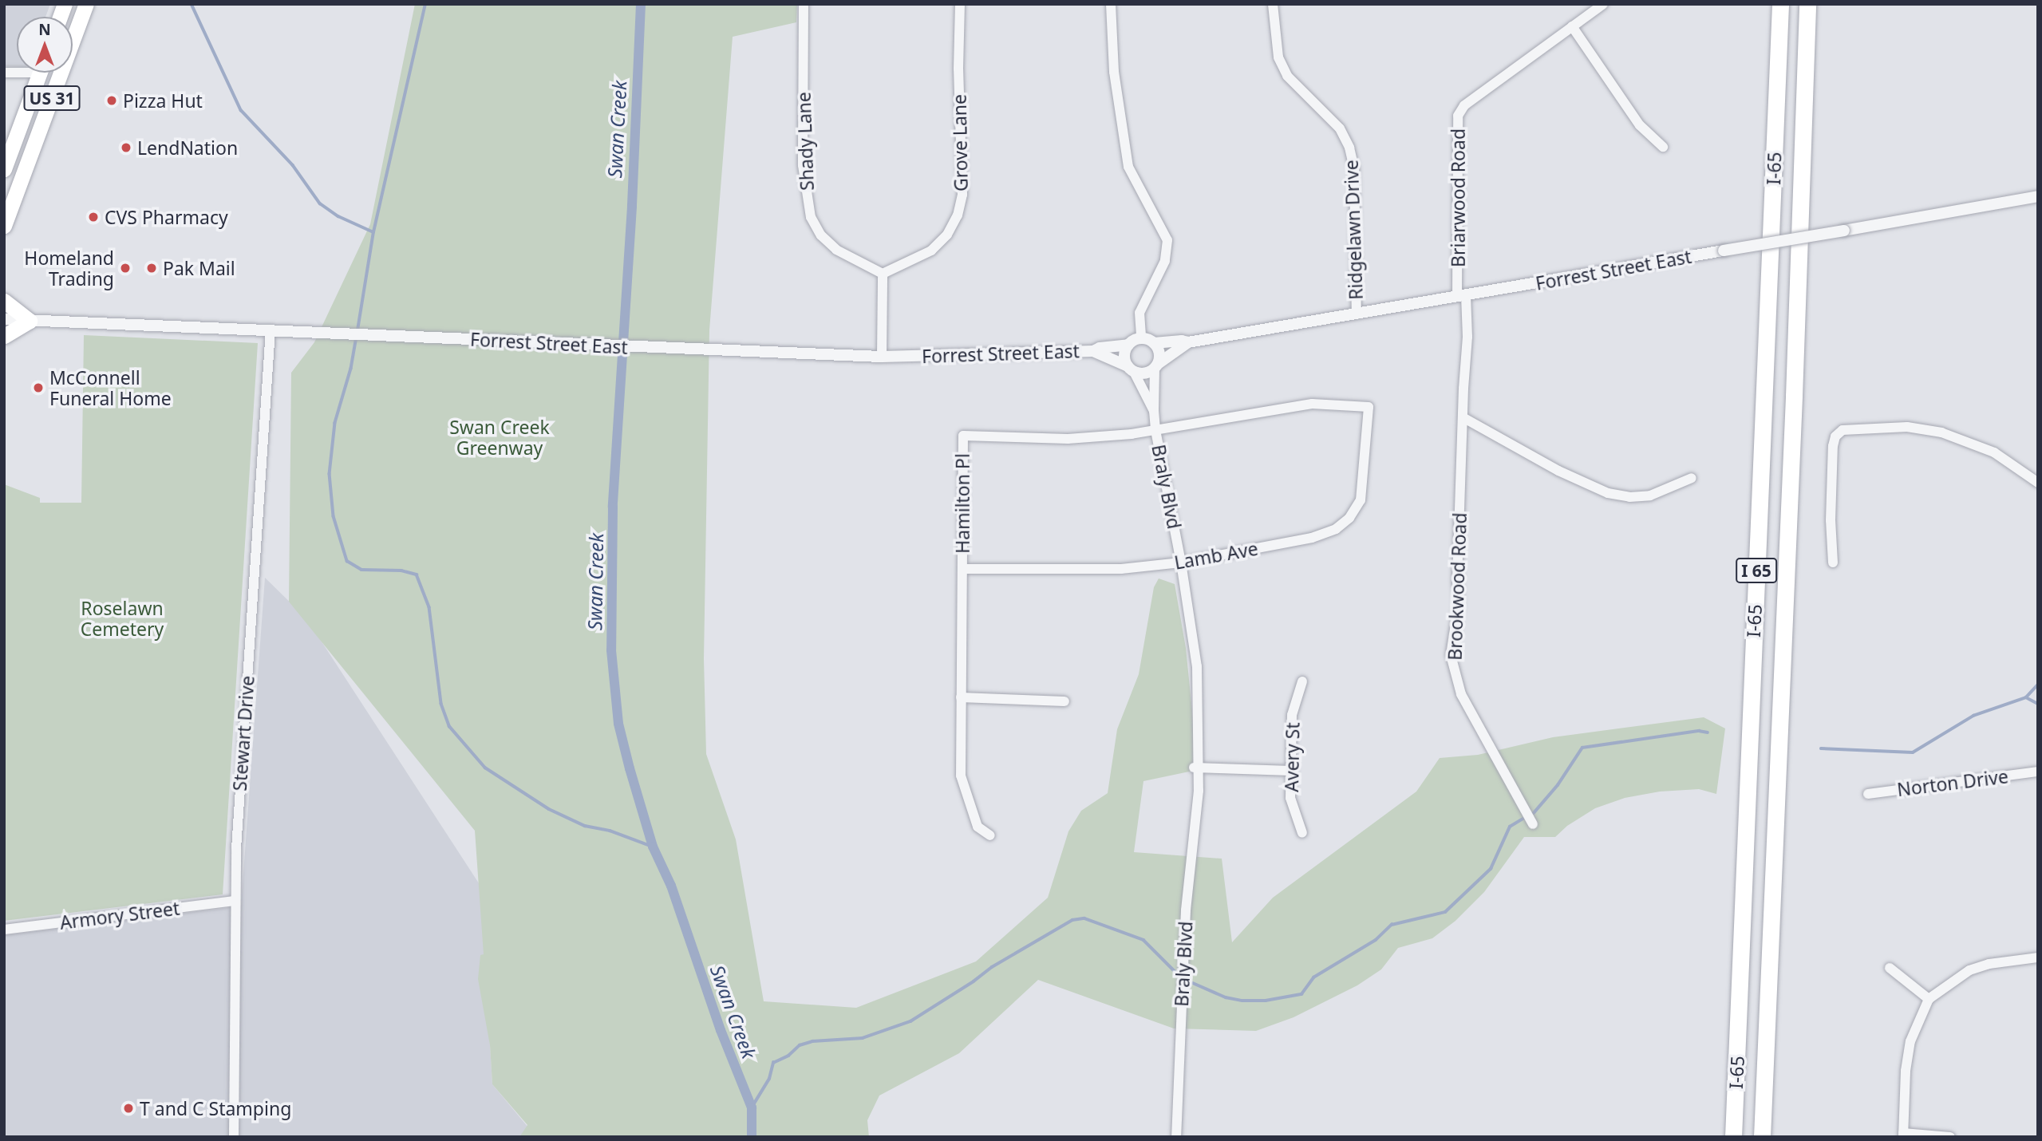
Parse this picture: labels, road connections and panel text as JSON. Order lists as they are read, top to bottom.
{
  "streets": {
    "highway": ["I-65", "I 65"],
    "main road": ["US 31"],
    "street": [
      "Shady Lane",
      "Grove Lane",
      "Briarwood Road",
      "Ridgelawn Drive",
      "Forrest Street East",
      "Braly Blvd",
      "Hamilton Pl",
      "Lamb Ave",
      "Brookwood Road",
      "Stewart Drive",
      "Avery St",
      "Norton Drive",
      "Armory Street"
    ]
  },
  "crossings": [
    ["Shady Lane", "Grove Lane"],
    ["Briarwood Road", "Forrest Street East"],
    ["Briarwood Road", "Brookwood Road"],
    ["Ridgelawn Drive", "Forrest Street East"],
    ["Forrest Street East", "Braly Blvd"],
    ["Forrest Street East", "Brookwood Road"],
    ["Forrest Street East", "Stewart Drive"],
    ["Braly Blvd", "Hamilton Pl"],
    ["Braly Blvd", "Lamb Ave"],
    ["Hamilton Pl", "Lamb Ave"],
    ["Stewart Drive", "Armory Street"]
  ],
  "water": ["Swan Creek"],
  "parks": ["Swan Creek Greenway", "Roselawn Cemetery"],
  "places": [
    "Pizza Hut",
    "LendNation",
    "CVS Pharmacy",
    "Homeland Trading",
    "Pak Mail",
    "McConnell Funeral Home",
    "T and C Stamping"
  ],
  "north": "top"
}
